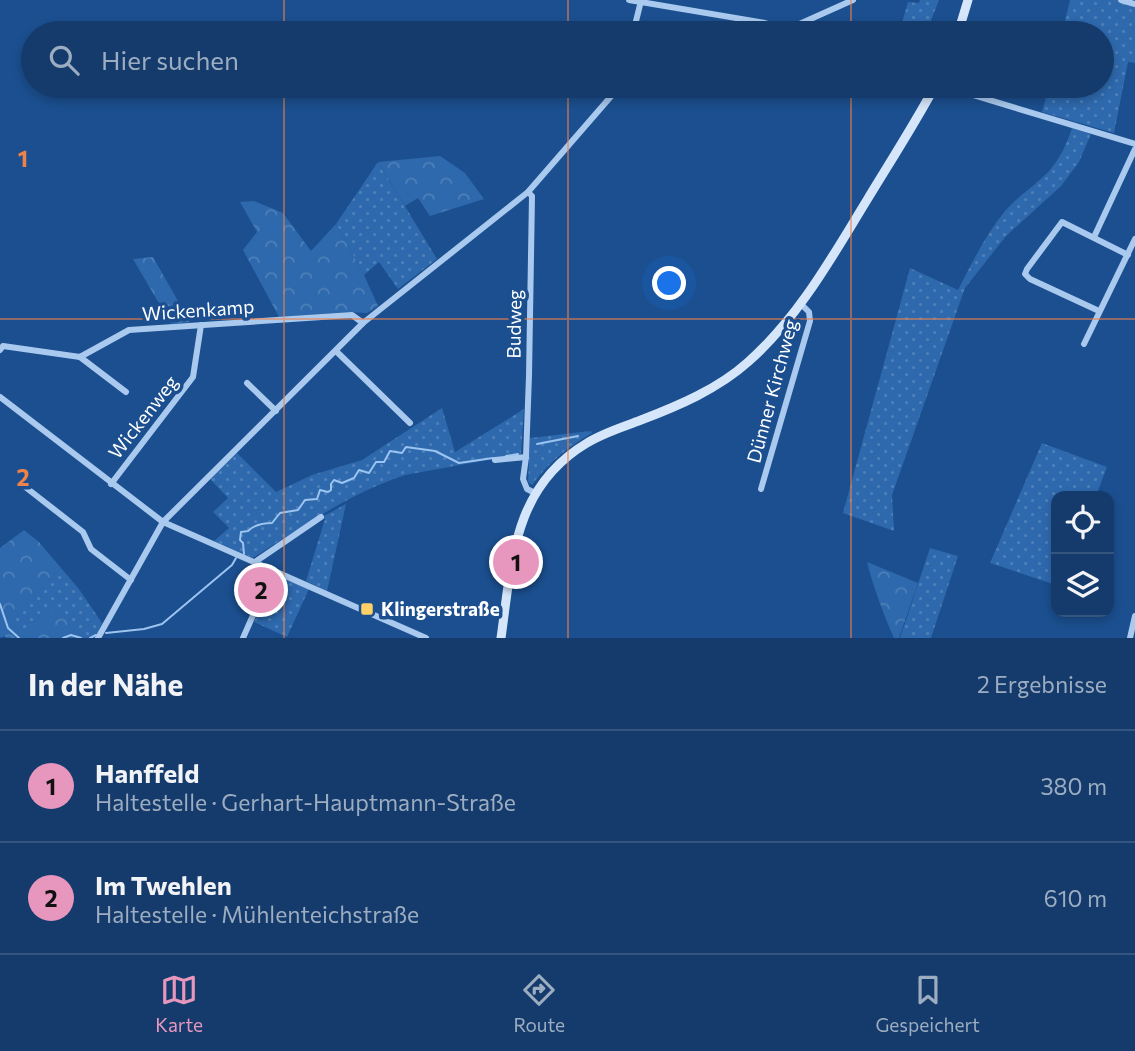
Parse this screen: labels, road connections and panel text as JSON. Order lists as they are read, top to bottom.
{
  "streets": {
    "street": [
      "Wickenkamp",
      "Budweg",
      "Dünner Kirchweg",
      "Wickenweg"
    ]
  },
  "crossings": [
    ["Wickenkamp", "Wickenweg"]
  ],
  "places": {
    "transit": ["Klingerstraße"]
  },
  "page": {
    "search": "Hier suchen",
    "pins": ["1", "2"],
    "heading": ["In der Nähe", "2 Ergebnisse"],
    "list": [
      {
        "mark": "1",
        "name": "Hanffeld",
        "note": "Haltestelle · Gerhart-Hauptmann-Straße",
        "value": "380 m"
      },
      {
        "mark": "2",
        "name": "Im Twehlen",
        "note": "Haltestelle · Mühlenteichstraße",
        "value": "610 m"
      }
    ],
    "nav": ["Karte", "Route", "Gespeichert"]
  },
  "grid": {
    "rows": ["1", "2"]
  }
}
